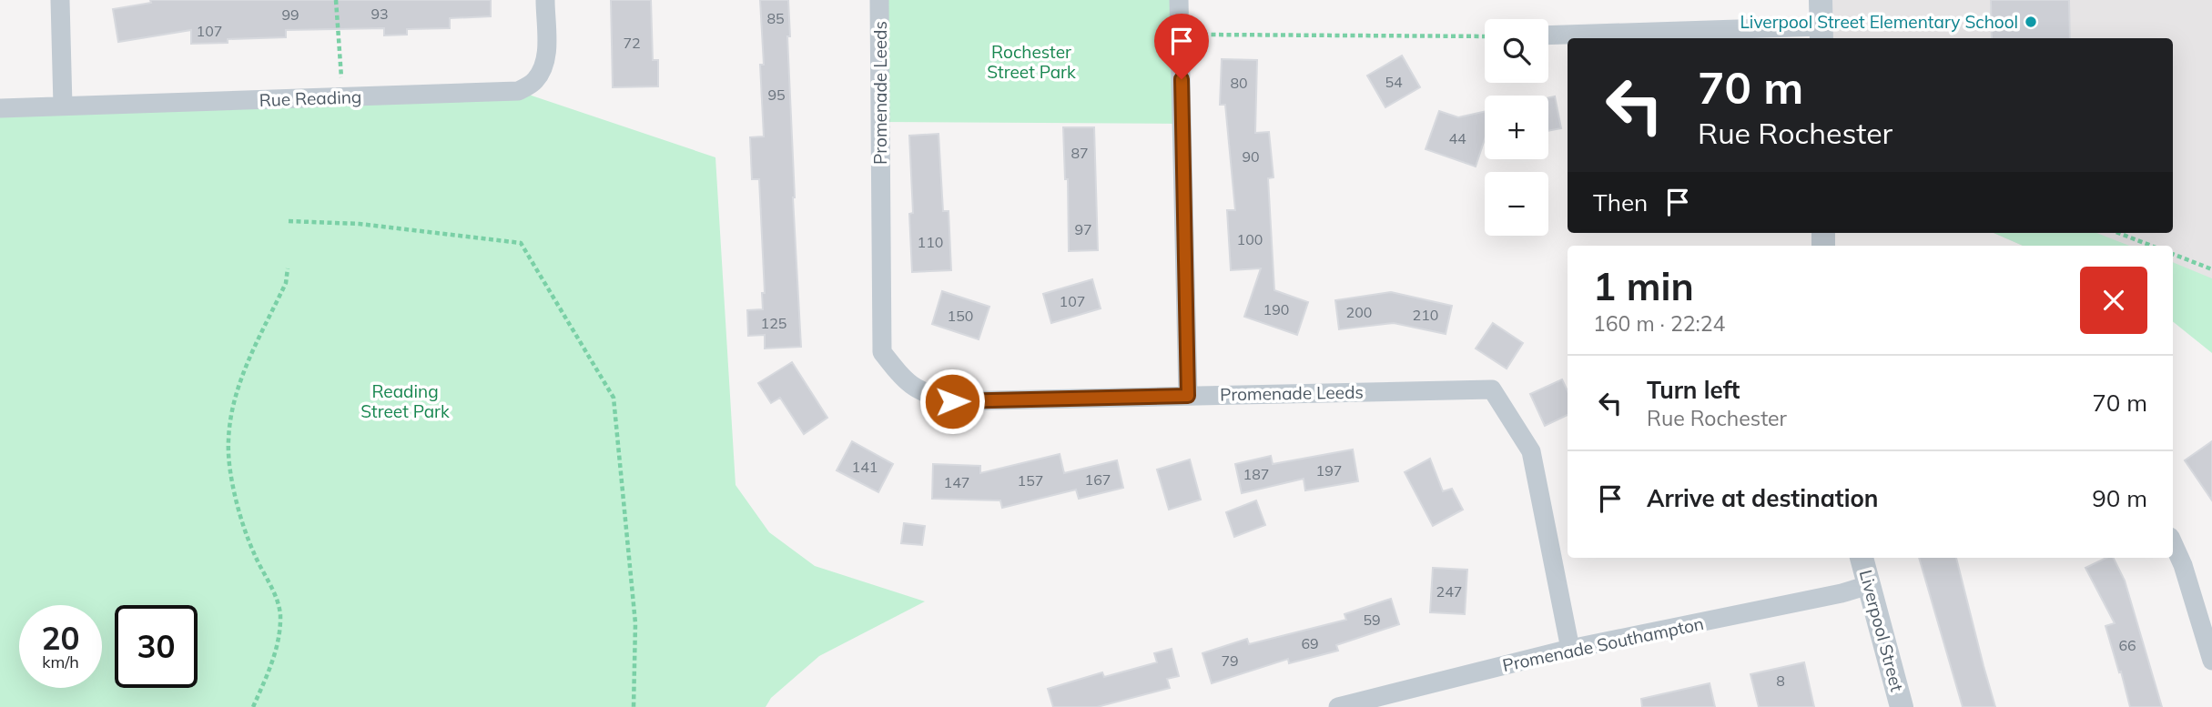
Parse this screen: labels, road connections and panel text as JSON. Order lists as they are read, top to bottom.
{
  "streets": {
    "street": [
      "Promenade Leeds",
      "Rue Reading",
      "Liverpool Street",
      "Promenade Southampton"
    ]
  },
  "crossings": [
    ["Promenade Leeds", "Promenade Southampton"],
    ["Liverpool Street", "Promenade Southampton"]
  ],
  "parks": ["Rochester Street Park", "Reading Street Park"],
  "places": ["Liverpool Street Elementary School"],
  "house_numbers": [
    "93",
    "99",
    "85",
    "107",
    "72",
    "54",
    "80",
    "95",
    "44",
    "87",
    "90",
    "97",
    "100",
    "110",
    "107",
    "190",
    "200",
    "210",
    "150",
    "125",
    "141",
    "197",
    "187",
    "167",
    "157",
    "147",
    "247",
    "59",
    "69",
    "66",
    "79",
    "8"
  ],
  "page": {
    "map_buttons": ["+", "−"],
    "turn": ["70 m", "Rue Rochester"],
    "then": "Then",
    "heading": ["1 min", "160 m · 22:24"],
    "list": [
      {
        "name": "Turn left",
        "note": "Rue Rochester",
        "value": "70 m"
      },
      {
        "name": "Arrive at destination",
        "value": "90 m"
      }
    ],
    "speed": "20 km/h",
    "limit": "30"
  }
}
